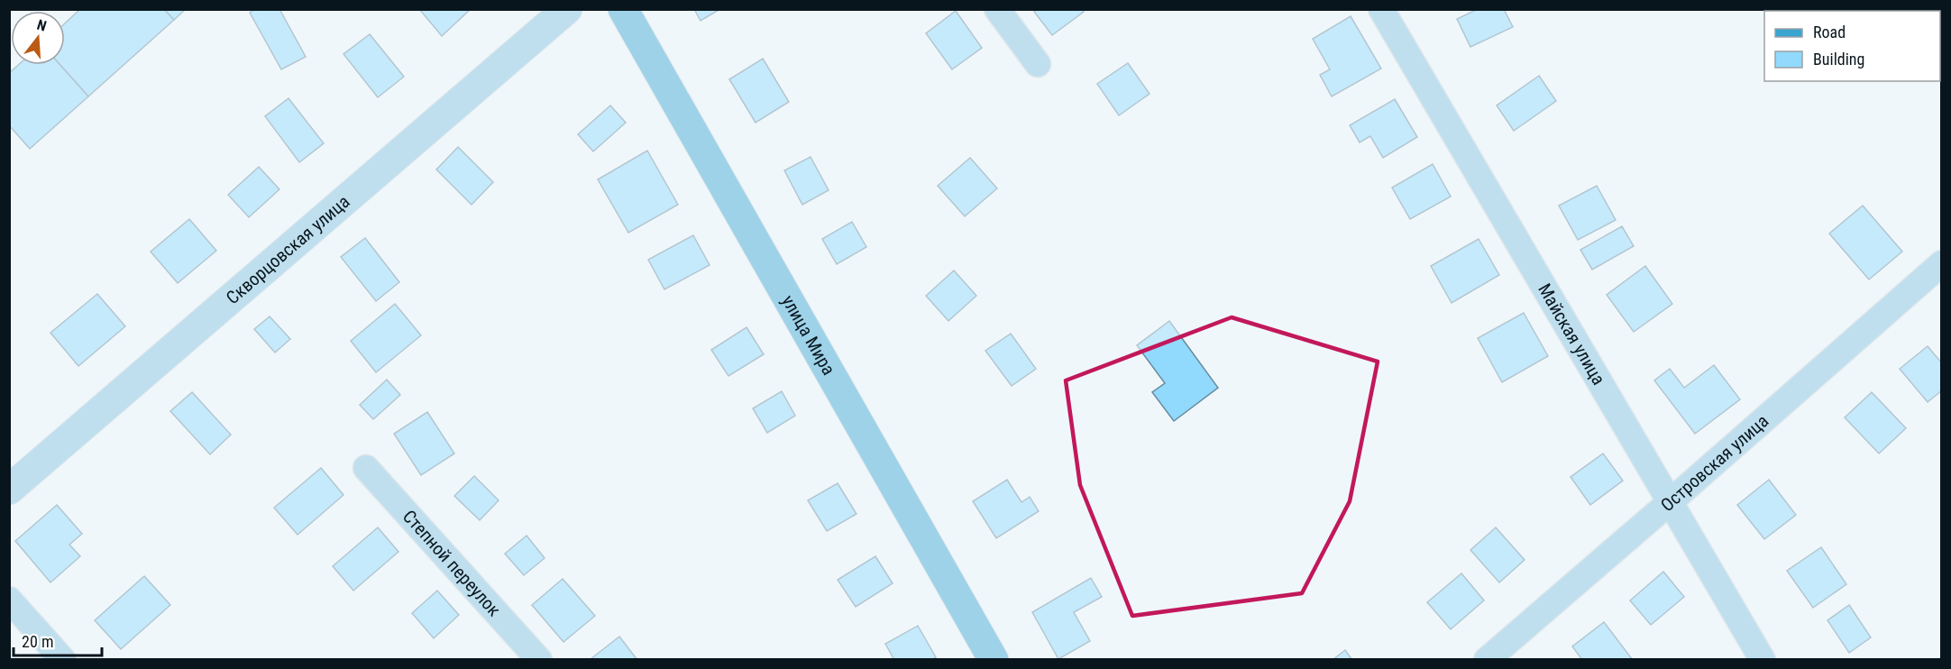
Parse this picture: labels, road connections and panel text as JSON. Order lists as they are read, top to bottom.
{
  "streets": {
    "main road": ["улица Мира"],
    "street": [
      "Скворцовская улица",
      "Майская улица",
      "Островская улица",
      "Степной переулок"
    ]
  },
  "crossings": [
    ["Майская улица", "Островская улица"]
  ],
  "legend": ["Road", "Building"],
  "scale_bar": "20 m",
  "north": "top"
}
